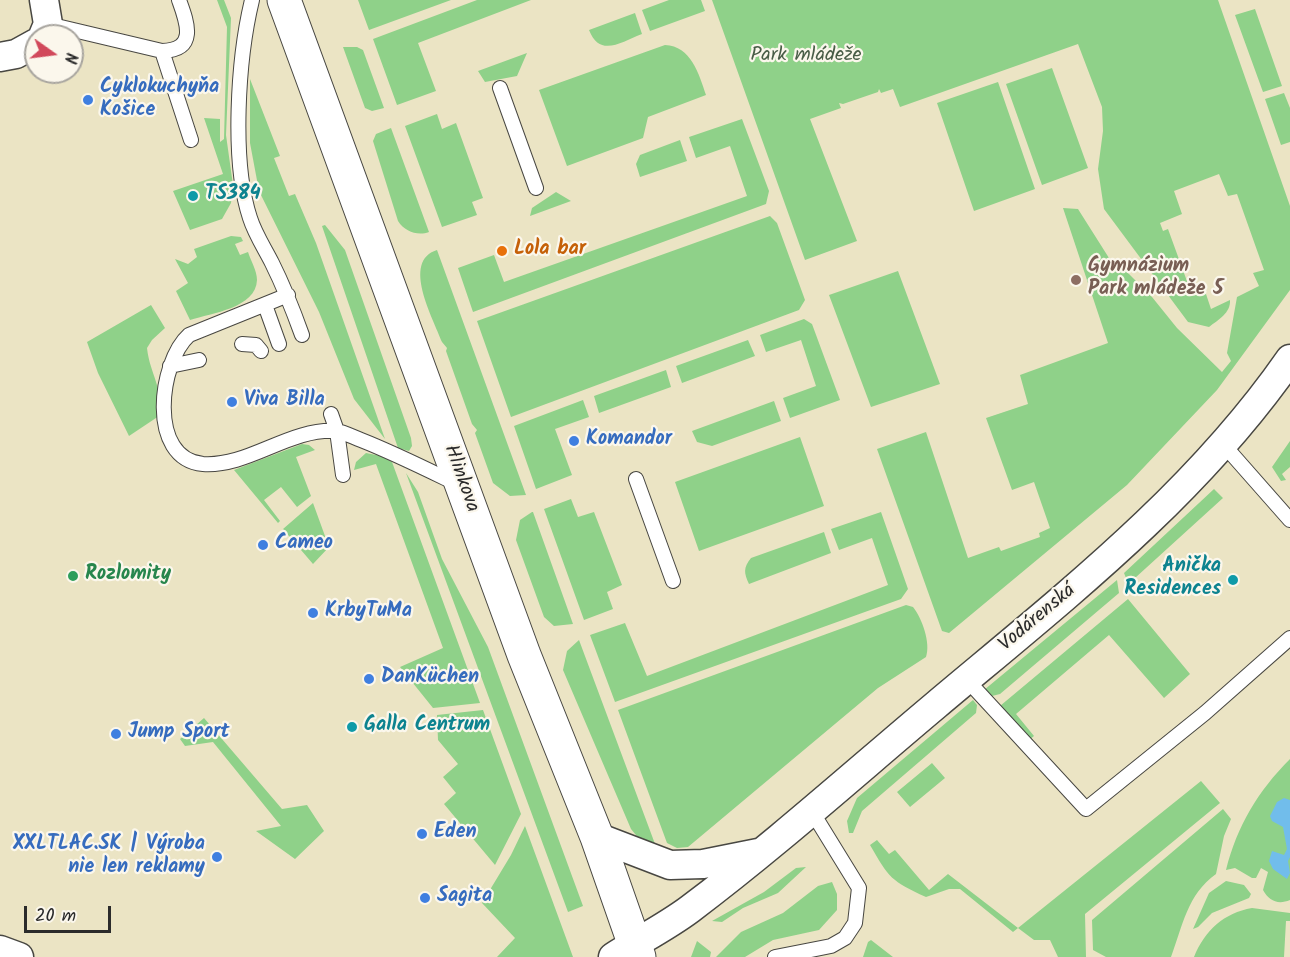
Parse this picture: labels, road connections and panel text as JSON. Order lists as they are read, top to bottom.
{
  "streets": {
    "main road": ["Hlinkova"],
    "street": ["Vodárenská"]
  },
  "crossings": [
    ["Hlinkova", "Vodárenská"]
  ],
  "parks": ["Park mládeže"],
  "places": [
    "Cyklokuchyňa Košice",
    "TS384",
    "Lola bar",
    "Gymnázium Park mládeže 5",
    "Viva Billa",
    "Komandor",
    "Cameo",
    "Rozlomity",
    "Anička Residences",
    "KrbyTuMa",
    "DanKüchen",
    "Galla Centrum",
    "Jump Sport",
    "Eden",
    "XXLTLAC.SK | Výroba nie len reklamy",
    "Sagita"
  ],
  "scale_bar": "20 m",
  "north": "right"
}
